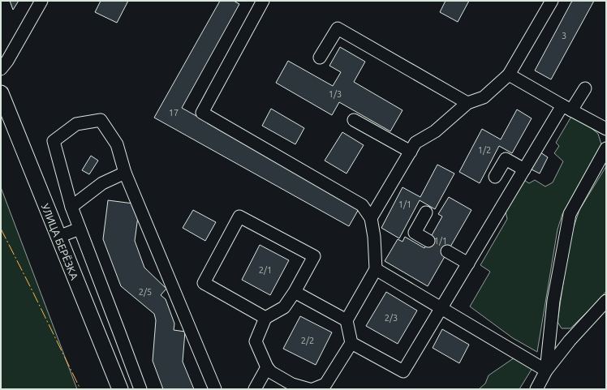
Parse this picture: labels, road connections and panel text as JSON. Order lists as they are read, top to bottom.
{
  "streets": {
    "main road": ["УЛИЦА БЕРЁЗКА"]
  },
  "house_numbers": [
    "3",
    "1/3",
    "17",
    "1/2",
    "1/1",
    "1/1",
    "2/1",
    "2/5",
    "2/3",
    "2/2"
  ]
}
